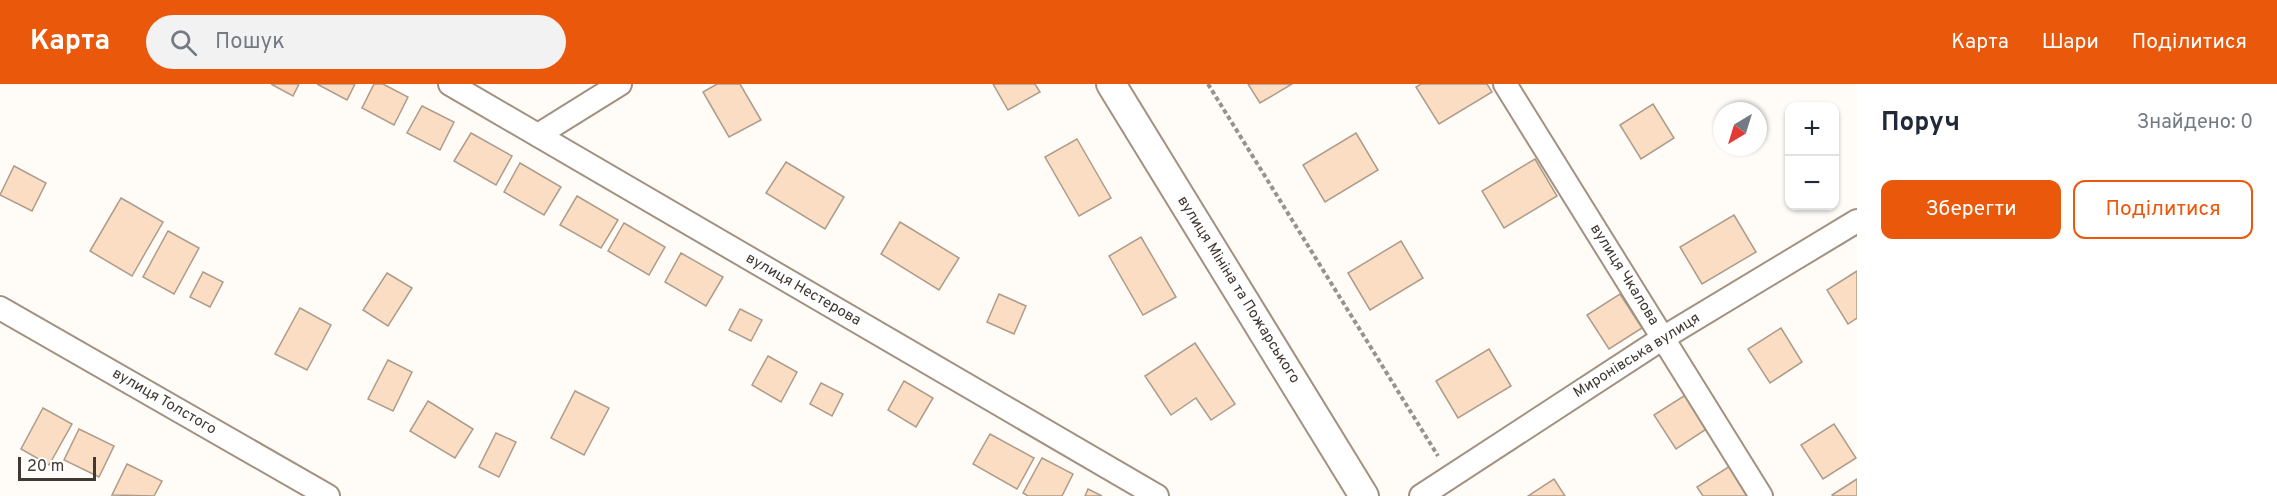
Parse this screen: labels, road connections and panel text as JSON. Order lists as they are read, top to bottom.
{
  "streets": {
    "street": [
      "вулиця Чкалова",
      "вулиця Нестерова",
      "вулиця Мініна та Пожарського",
      "Миронівська вулиця",
      "вулиця Толстого"
    ]
  },
  "crossings": [
    ["вулиця Чкалова", "Миронівська вулиця"]
  ],
  "scale_bar": "20 m",
  "north": "bottom left",
  "page": {
    "header": "Карта",
    "search": "Пошук",
    "nav": ["Карта", "Шари", "Поділитися"],
    "heading": ["Поруч", "Знайдено: 0"],
    "map_buttons": ["+", "−"],
    "buttons": ["Зберегти", "Поділитися"],
    "scale": "20 m"
  }
}
